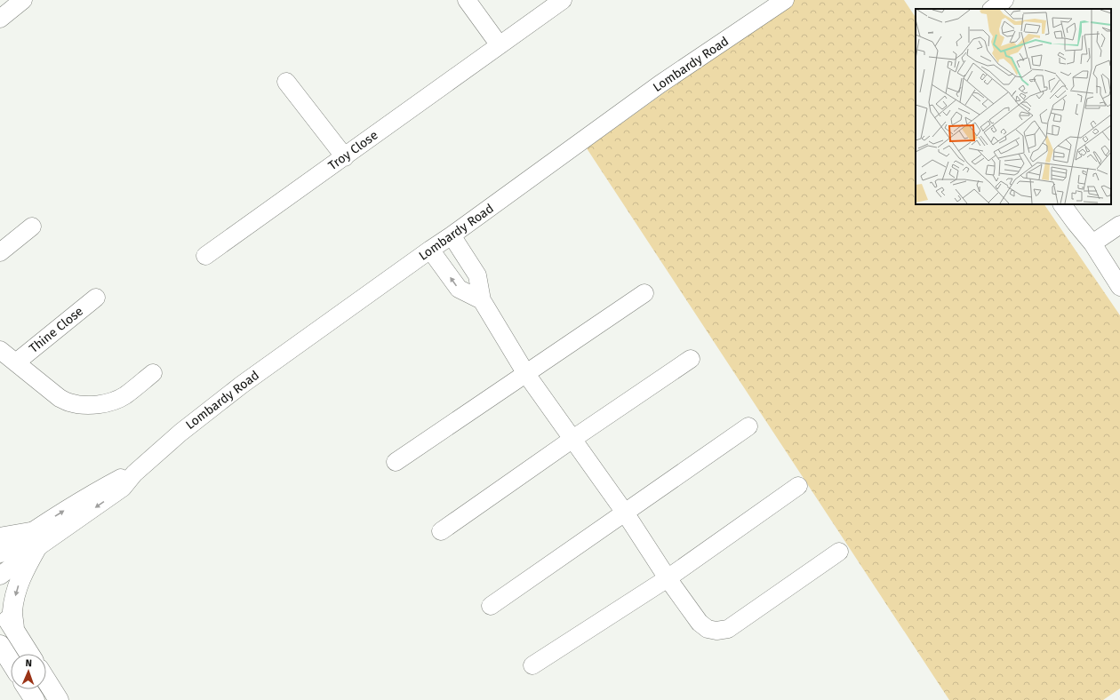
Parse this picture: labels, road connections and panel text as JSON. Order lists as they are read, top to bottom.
{
  "streets": {
    "street": ["Lombardy Road", "Troy Close", "Thine Close"]
  },
  "north": "top"
}
